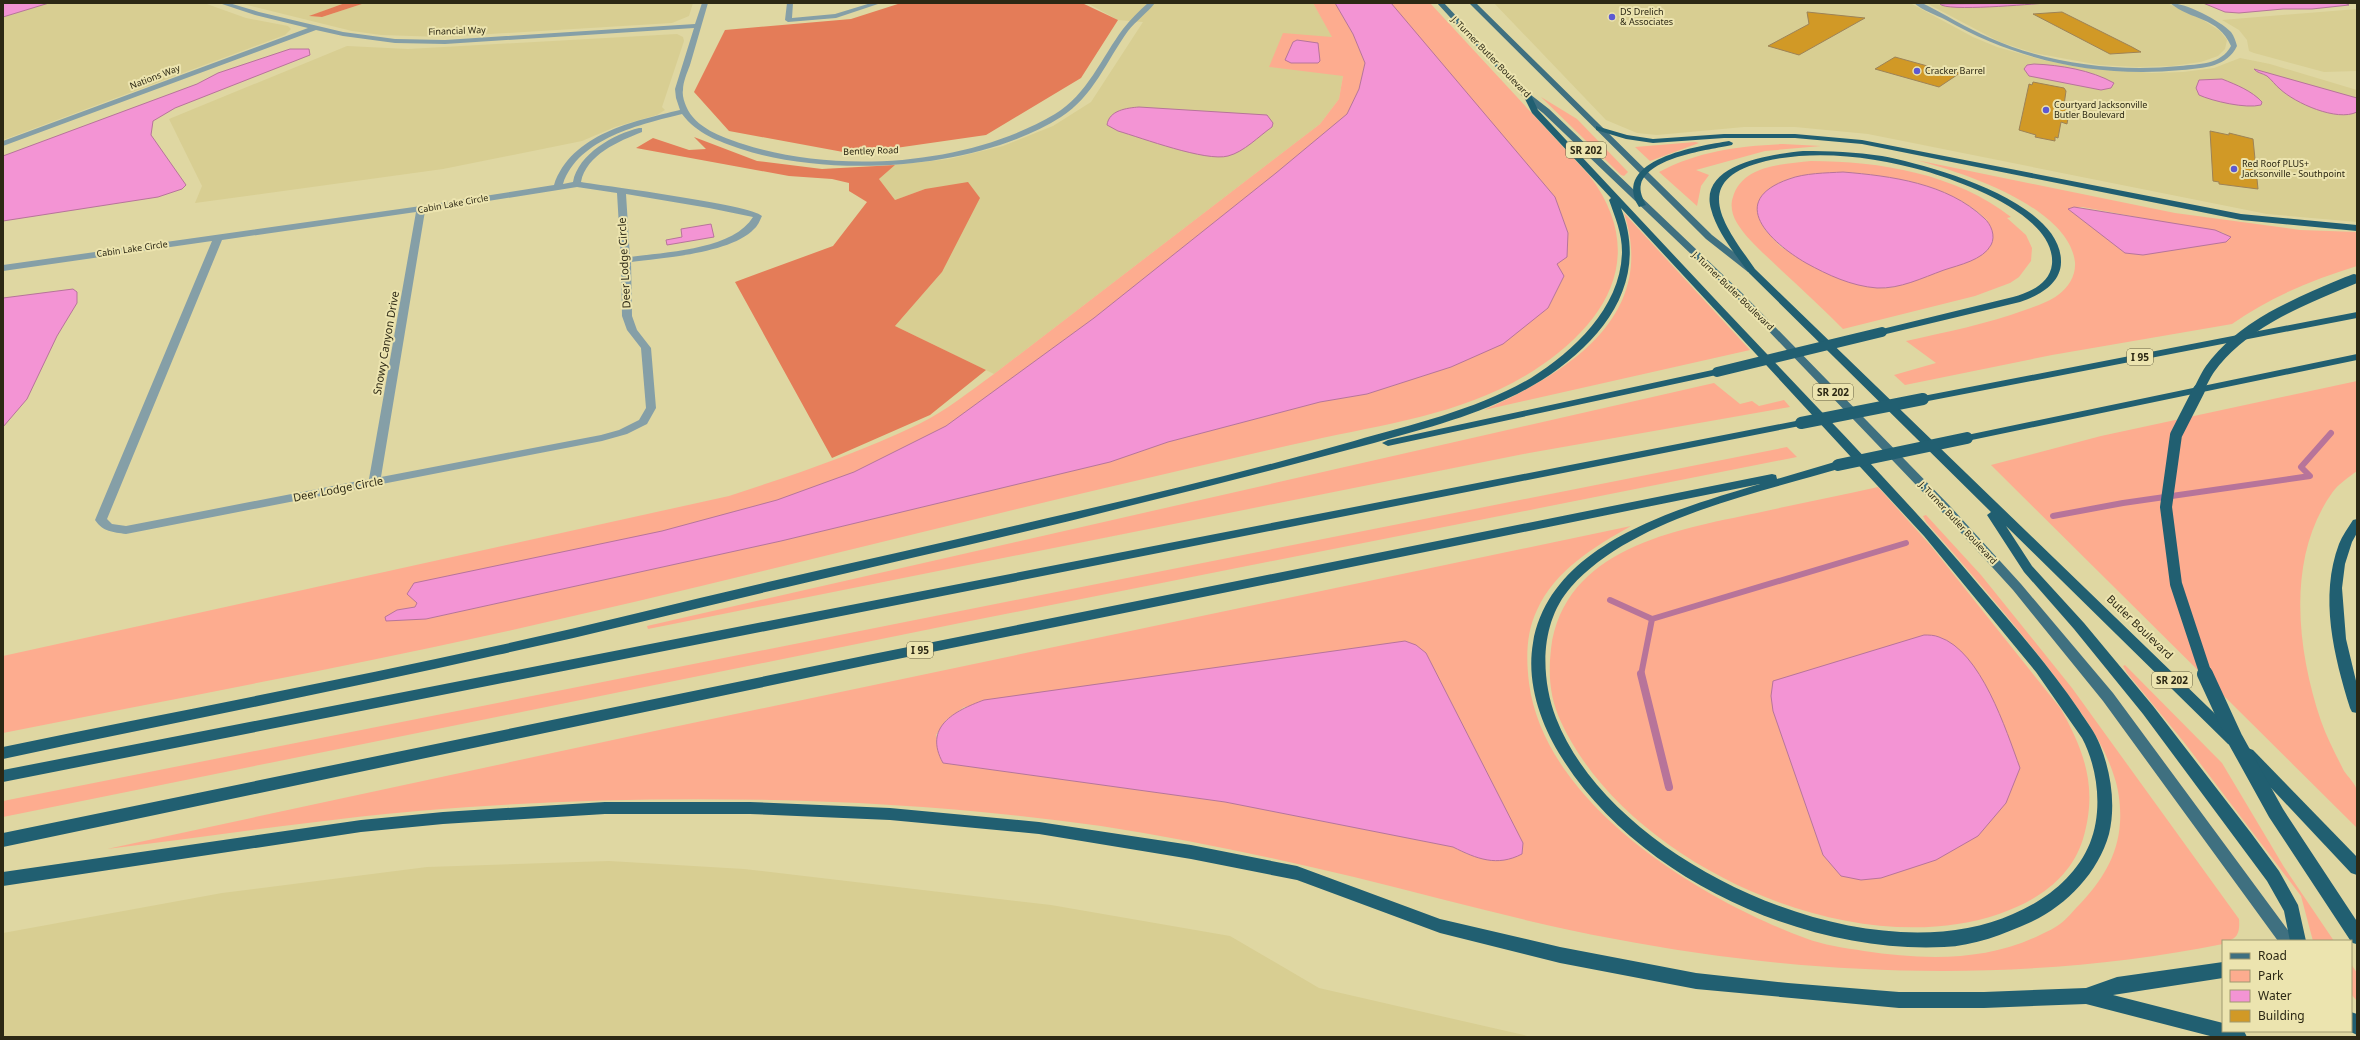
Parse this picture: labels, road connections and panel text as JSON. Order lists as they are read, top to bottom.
{
  "streets": {
    "highway": ["SR 202", "I 95", "Butler Boulevard"],
    "main road": ["J. Turner Butler Boulevard"],
    "street": [
      "Financial Way",
      "Nations Way",
      "Bentley Road",
      "Cabin Lake Circle",
      "Deer Lodge Circle",
      "Snowy Canyon Drive"
    ]
  },
  "crossings": [
    ["Financial Way", "Nations Way"],
    ["Financial Way", "Bentley Road"],
    ["SR 202", "Butler Boulevard"],
    ["Cabin Lake Circle", "Deer Lodge Circle"],
    ["Cabin Lake Circle", "Snowy Canyon Drive"],
    ["Deer Lodge Circle", "Snowy Canyon Drive"]
  ],
  "places": [
    "DS Drelich & Associates",
    "Cracker Barrel",
    "Courtyard Jacksonville Butler Boulevard",
    "Red Roof PLUS+ Jacksonville - Southpoint"
  ],
  "legend": [
    "Road",
    "Park",
    "Water",
    "Building"
  ]
}
